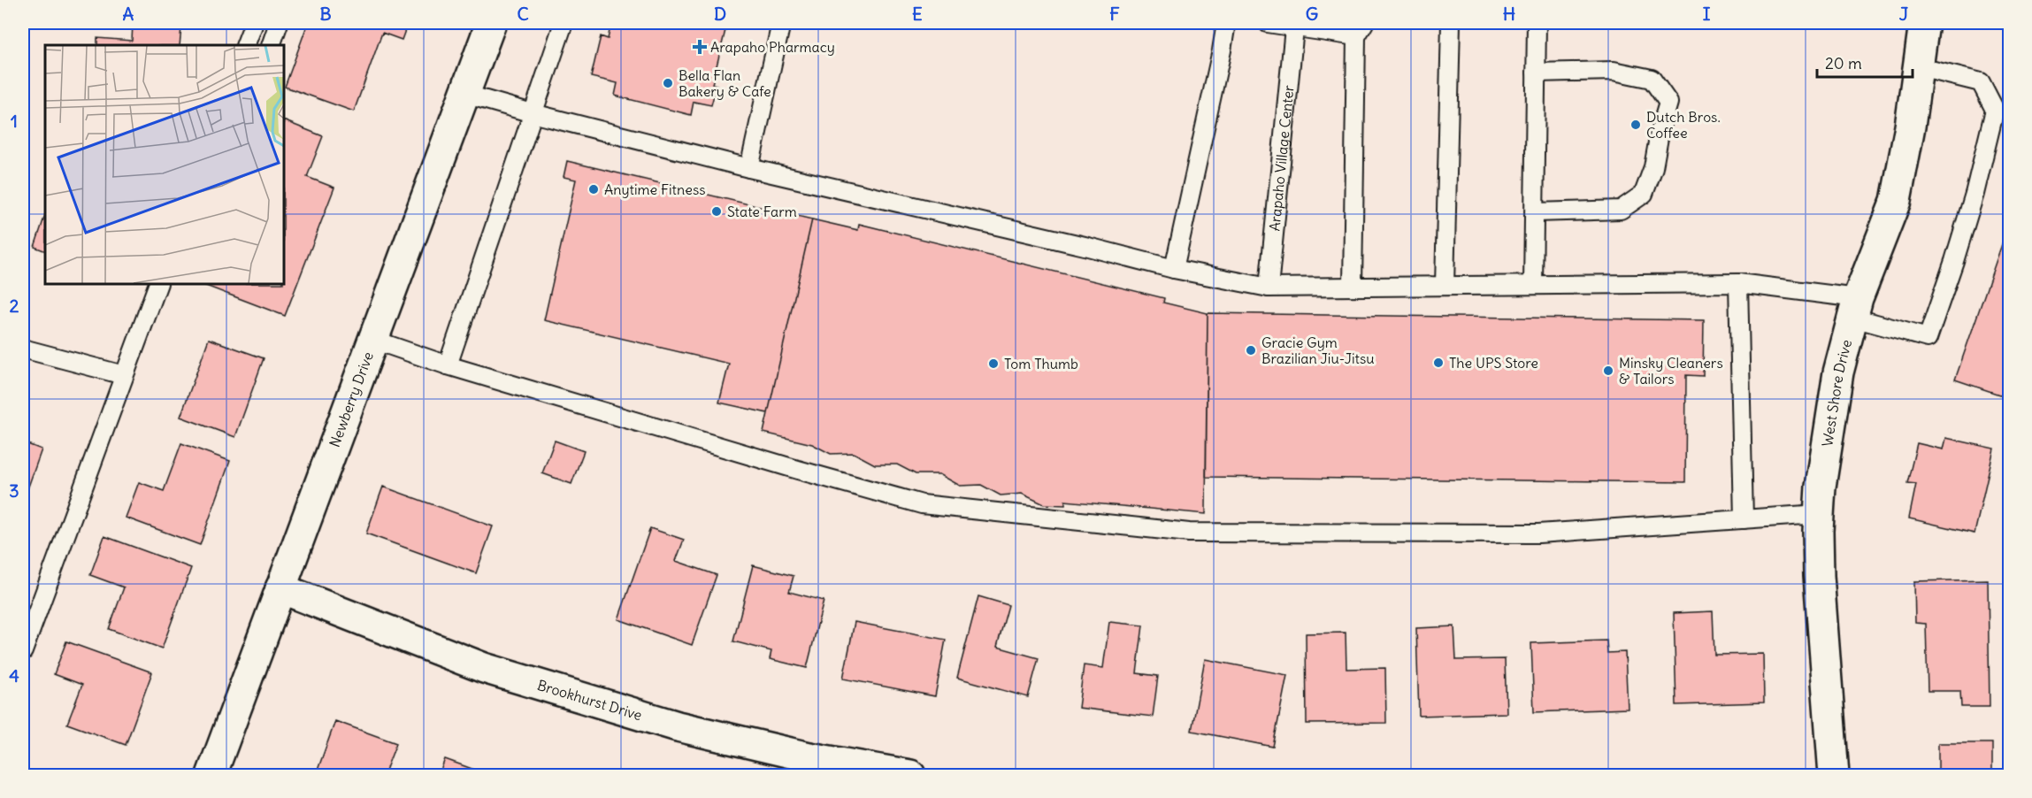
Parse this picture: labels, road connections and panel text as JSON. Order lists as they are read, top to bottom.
{
  "streets": {
    "street": ["West Shore Drive", "Newberry Drive", "Brookhurst Drive"],
    "lane": ["Arapaho Village Center"]
  },
  "crossings": [
    ["Newberry Drive", "Brookhurst Drive"]
  ],
  "places": {
    "health": ["Arapaho Pharmacy"],
    "other": [
      "Bella Flan Bakery & Cafe",
      "Dutch Bros. Coffee",
      "Anytime Fitness",
      "State Farm",
      "Gracie Gym Brazilian Jiu-Jitsu",
      "The UPS Store",
      "Tom Thumb",
      "Minsky Cleaners & Tailors"
    ]
  },
  "scale_bar": "20 m",
  "grid": {
    "columns": [
      "A",
      "B",
      "C",
      "D",
      "E",
      "F",
      "G",
      "H",
      "I",
      "J"
    ],
    "rows": [
      "1",
      "2",
      "3",
      "4"
    ]
  }
}
